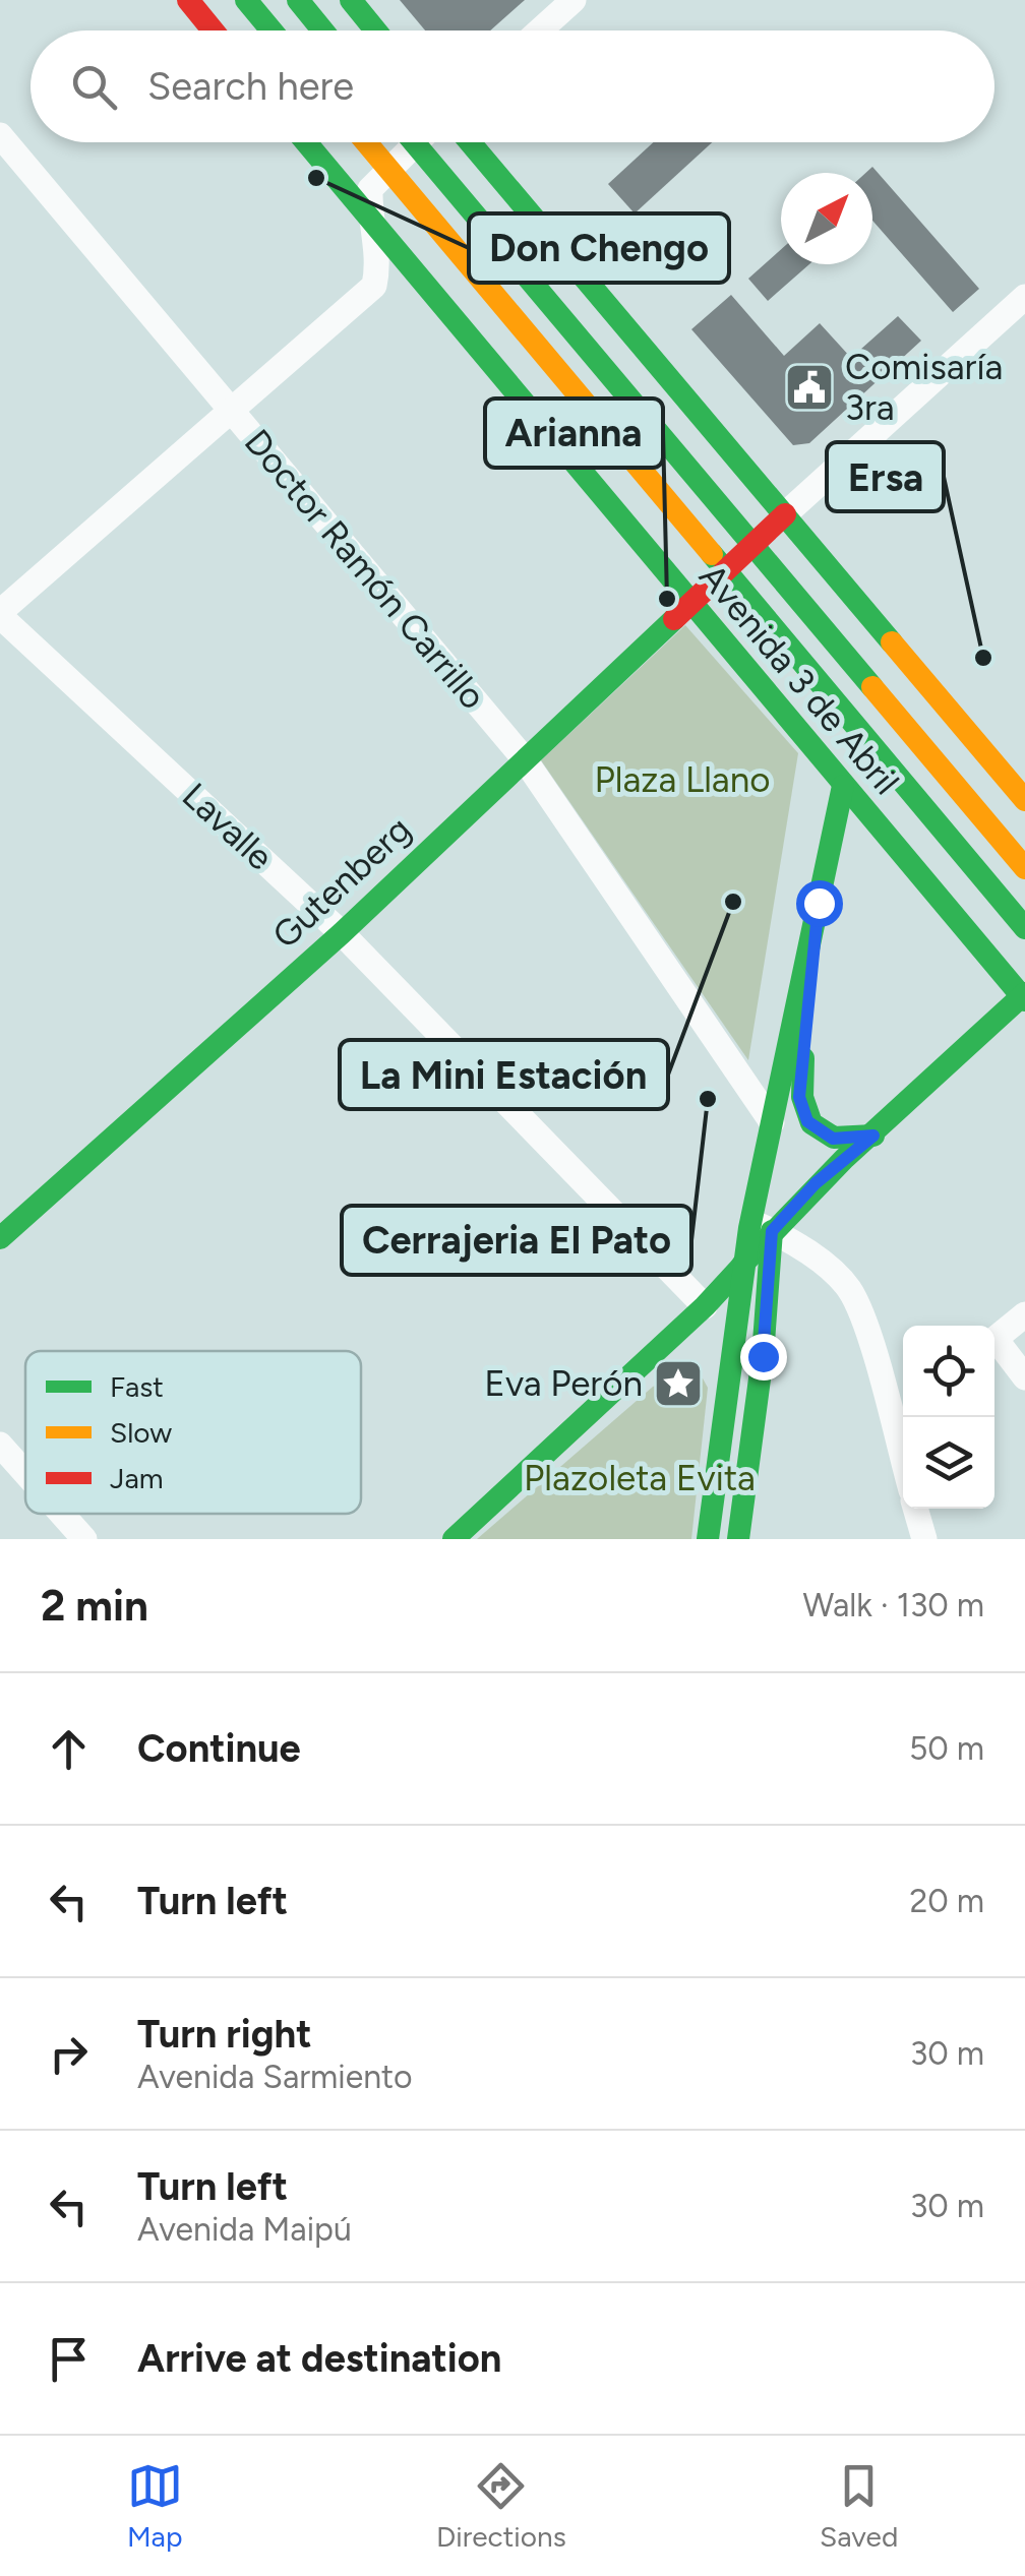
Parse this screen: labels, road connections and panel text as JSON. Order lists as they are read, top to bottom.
{
  "streets": {
    "main road": ["Avenida 3 de Abril", "Gutenberg"],
    "street": ["Doctor Ramón Carrillo", "Lavalle"]
  },
  "crossings": [
    ["Doctor Ramón Carrillo", "Gutenberg"],
    ["Avenida 3 de Abril", "Gutenberg"],
    ["Lavalle", "Gutenberg"]
  ],
  "parks": ["Plaza Llano", "Plazoleta Evita"],
  "places": {
    "other": [
      "Don Chengo",
      "Arianna",
      "Ersa",
      "La Mini Estación",
      "Cerrajeria El Pato"
    ],
    "public building": ["Comisaría 3ra"],
    "place": ["Eva Perón"]
  },
  "legend": ["Fast", "Slow", "Jam"],
  "north": "top right",
  "page": {
    "search": "Search here",
    "heading": ["2 min", "Walk · 130 m"],
    "list": [
      ["Continue", "50 m"],
      ["Turn left", "20 m"],
      ["Turn right", "Avenida Sarmiento", "30 m"],
      ["Turn left", "Avenida Maipú", "30 m"],
      "Arrive at destination"
    ],
    "nav": ["Map", "Directions", "Saved"]
  }
}
